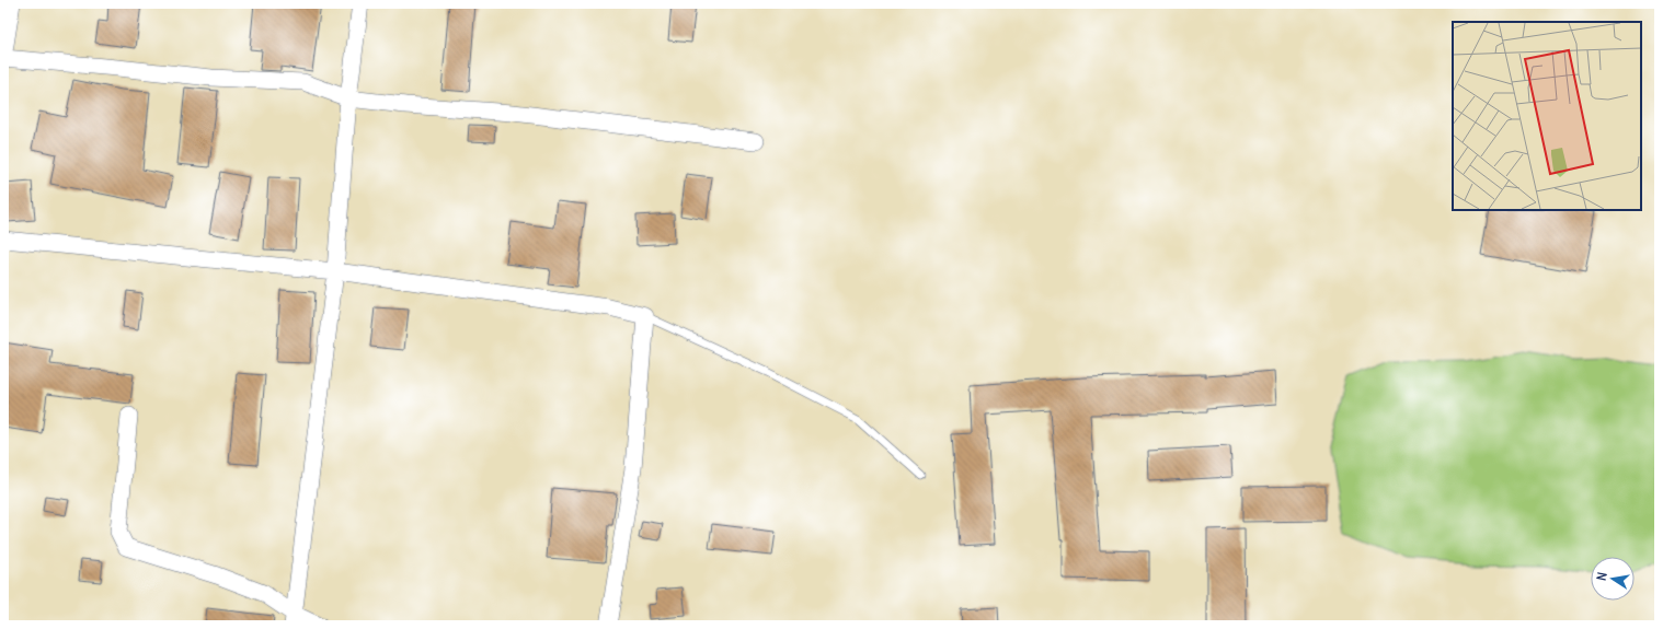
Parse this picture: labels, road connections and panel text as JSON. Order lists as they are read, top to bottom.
{
  "north": "left"
}
